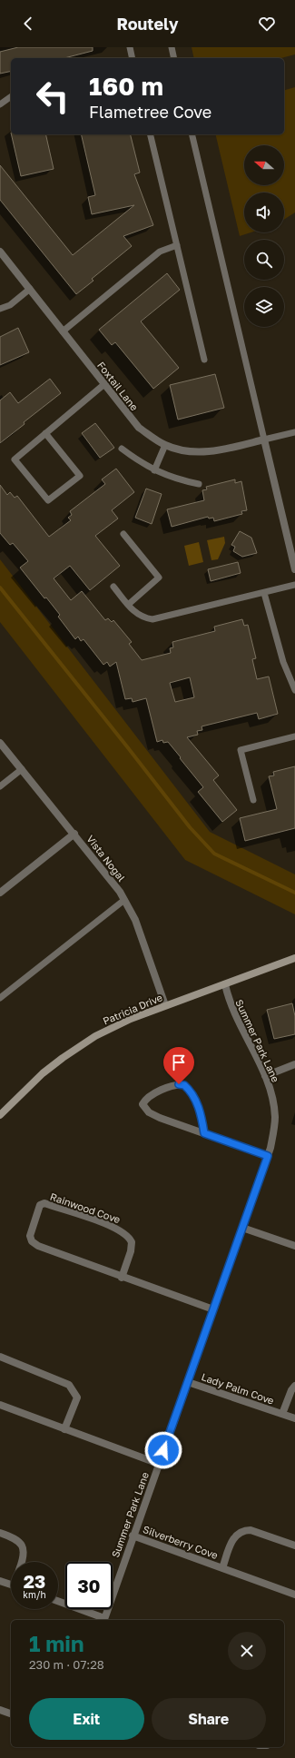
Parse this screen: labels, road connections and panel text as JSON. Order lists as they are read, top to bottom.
{
  "streets": {
    "street": [
      "Foxtail Lane",
      "Vista Nogal",
      "Patricia Drive",
      "Summer Park Lane",
      "Rainwood Cove",
      "Lady Palm Cove",
      "Silverberry Cove"
    ]
  },
  "crossings": [
    ["Vista Nogal", "Patricia Drive"],
    ["Patricia Drive", "Summer Park Lane"],
    ["Summer Park Lane", "Rainwood Cove"],
    ["Summer Park Lane", "Lady Palm Cove"],
    ["Summer Park Lane", "Silverberry Cove"]
  ],
  "north": "left",
  "page": {
    "header": "Routely",
    "turn": ["160 m", "Flametree Cove"],
    "speed": "23 km/h",
    "limit": "30",
    "heading": ["1 min", "230 m · 07:28"],
    "buttons": ["Exit", "Share"]
  }
}
